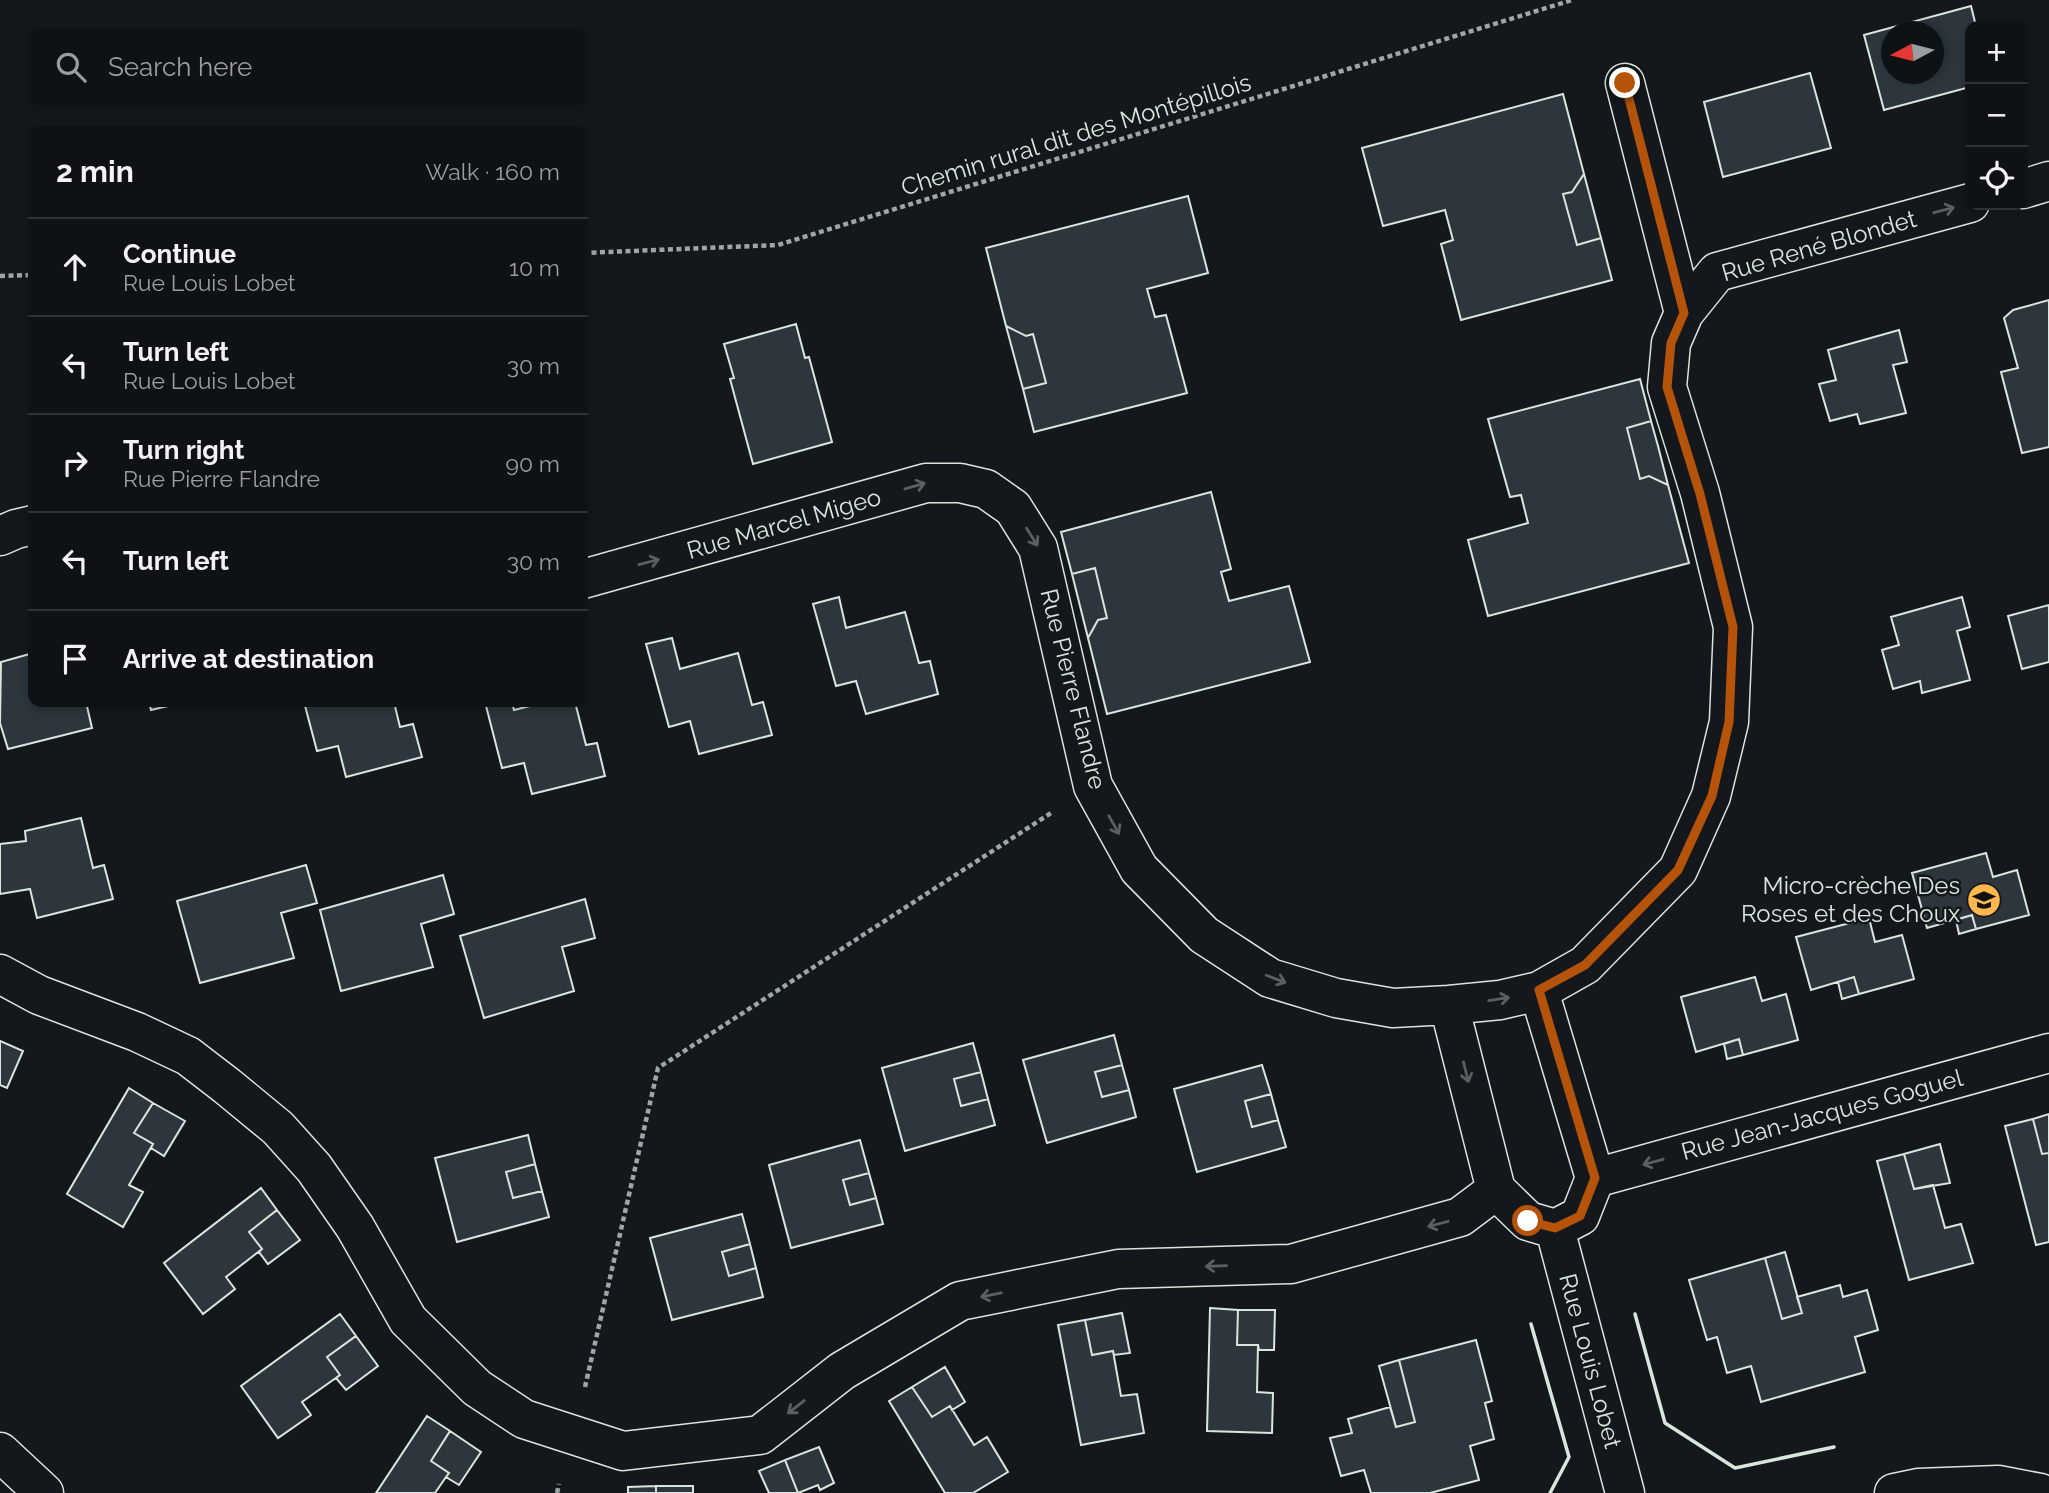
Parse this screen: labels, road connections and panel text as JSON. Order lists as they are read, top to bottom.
{
  "streets": {
    "street": [
      "Rue René Blondet",
      "Rue Marcel Migeo",
      "Rue Pierre Flandre",
      "Rue Jean-Jacques Goguel",
      "Rue Louis Lobet"
    ],
    "path": ["Chemin rural dit des Montépillois"]
  },
  "crossings": [
    ["Rue René Blondet", "Rue Pierre Flandre"],
    ["Rue Marcel Migeo", "Rue Pierre Flandre"]
  ],
  "one_way": [
    "Rue René Blondet",
    "Rue Marcel Migeo",
    "Rue Pierre Flandre",
    "Rue Jean-Jacques Goguel"
  ],
  "places": {
    "school or university": ["Micro-crèche Des Roses et des Choux"]
  },
  "north": "left",
  "page": {
    "map_buttons": ["+", "−"],
    "search": "Search here",
    "heading": ["2 min", "Walk · 160 m"],
    "list": [
      ["Continue", "Rue Louis Lobet", "10 m"],
      ["Turn left", "Rue Louis Lobet", "30 m"],
      ["Turn right", "Rue Pierre Flandre", "90 m"],
      ["Turn left", "30 m"],
      "Arrive at destination"
    ]
  }
}
